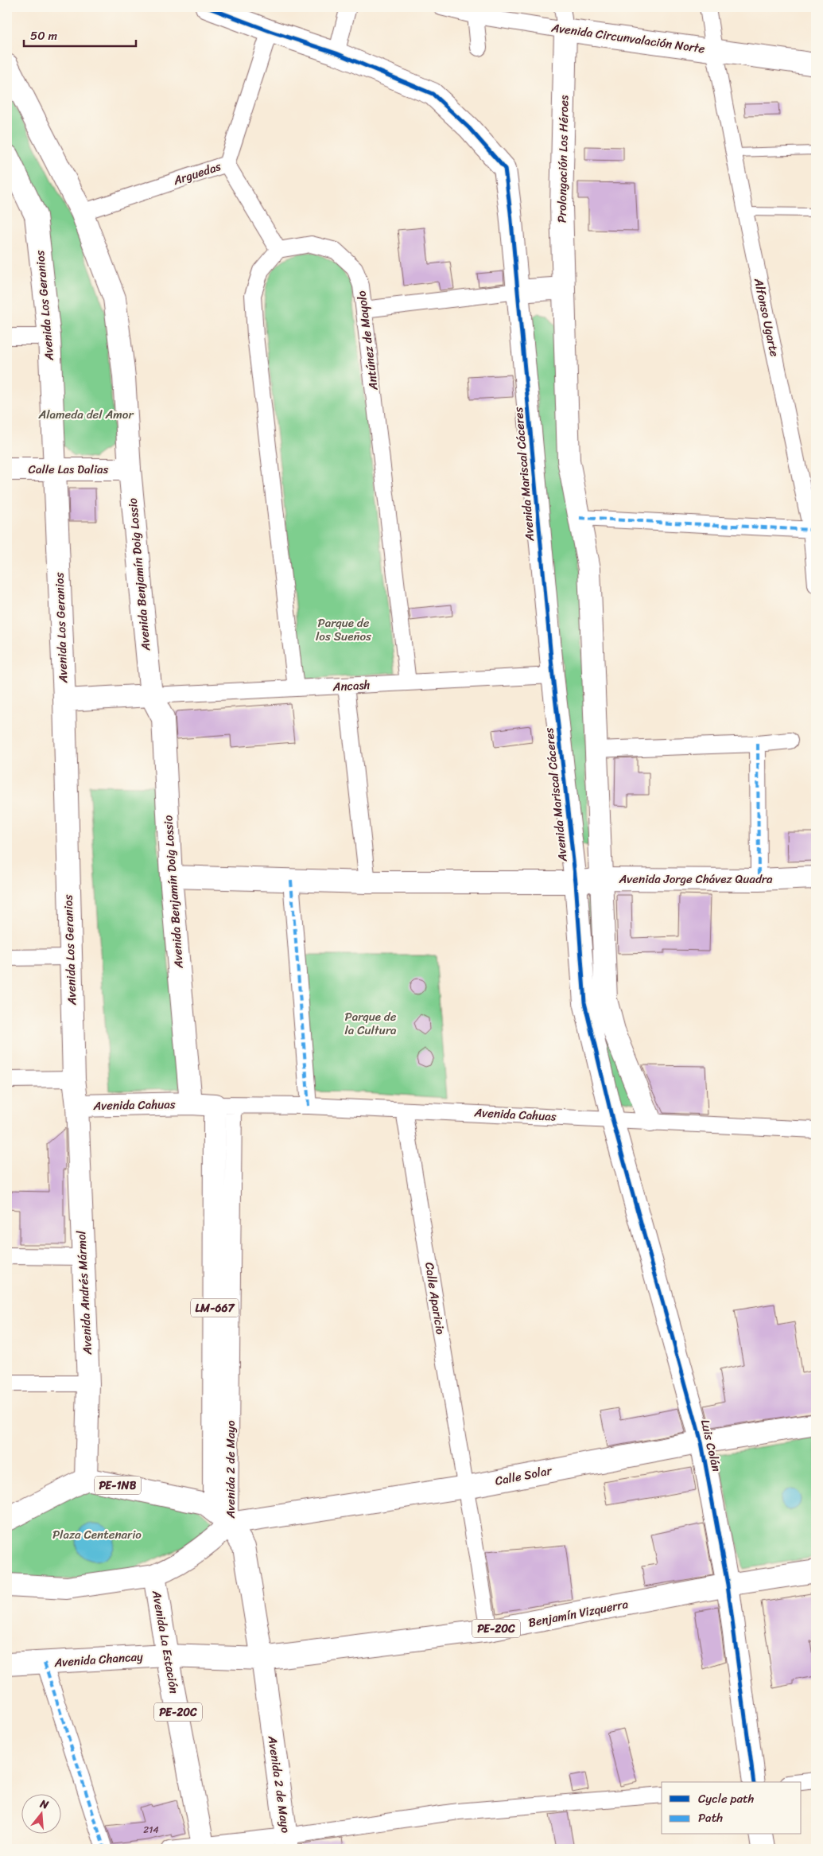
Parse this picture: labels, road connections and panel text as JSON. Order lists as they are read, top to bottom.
{
  "streets": {
    "main road": [
      "Avenida Circunvalación Norte",
      "Prolongación Los Héroes",
      "Avenida Los Geranios",
      "Calle Las Dalias",
      "Avenida Mariscal Cáceres",
      "Avenida Benjamín Doig Lossio",
      "Avenida Jorge Chávez Quadra",
      "Avenida Cahuas",
      "Avenida Andrés Mármol",
      "LM-667",
      "Luis Colán",
      "Avenida 2 de Mayo",
      "Calle Solar",
      "PE-1NB",
      "Benjamín Vizquerra",
      "PE-20C",
      "Avenida La Estación",
      "Avenida Chancay"
    ],
    "street": [
      "Arguedas",
      "Alfonso Ugarte",
      "Antúnez de Mayolo",
      "Ancash",
      "Calle Aparicio"
    ]
  },
  "crossings": [
    ["Avenida Circunvalación Norte", "Prolongación Los Héroes"],
    ["Avenida Circunvalación Norte", "Alfonso Ugarte"],
    ["Prolongación Los Héroes", "Avenida Jorge Chávez Quadra"],
    ["Prolongación Los Héroes", "Avenida Cahuas"],
    ["Arguedas", "Avenida Mariscal Cáceres"],
    ["Arguedas", "Avenida Benjamín Doig Lossio"],
    ["Avenida Los Geranios", "Calle Las Dalias"],
    ["Avenida Los Geranios", "Avenida Cahuas"],
    ["Avenida Los Geranios", "Avenida Andrés Mármol"],
    ["Antúnez de Mayolo", "Ancash"],
    ["Calle Las Dalias", "Avenida Benjamín Doig Lossio"],
    ["Avenida Mariscal Cáceres", "Ancash"],
    ["Avenida Mariscal Cáceres", "Avenida Jorge Chávez Quadra"],
    ["Avenida Mariscal Cáceres", "Avenida Cahuas"],
    ["Avenida Mariscal Cáceres", "Luis Colán"],
    ["Avenida Benjamín Doig Lossio", "Ancash"],
    ["Avenida Benjamín Doig Lossio", "Avenida Jorge Chávez Quadra"],
    ["Avenida Benjamín Doig Lossio", "Avenida Cahuas"],
    ["Avenida Cahuas", "Avenida Andrés Mármol"],
    ["Avenida Cahuas", "Calle Aparicio"],
    ["Avenida Cahuas", "Luis Colán"],
    ["Avenida Cahuas", "Avenida 2 de Mayo"],
    ["Avenida Andrés Mármol", "PE-1NB"],
    ["Calle Aparicio", "Calle Solar"],
    ["Calle Aparicio", "Benjamín Vizquerra"],
    ["Luis Colán", "Calle Solar"],
    ["Luis Colán", "Benjamín Vizquerra"],
    ["Luis Colán", "PE-20C"],
    ["Avenida 2 de Mayo", "Calle Solar"],
    ["Avenida 2 de Mayo", "PE-1NB"],
    ["Avenida 2 de Mayo", "Benjamín Vizquerra"],
    ["Avenida 2 de Mayo", "Avenida Chancay"],
    ["Calle Solar", "PE-1NB"],
    ["Benjamín Vizquerra", "PE-20C"],
    ["Benjamín Vizquerra", "Avenida Chancay"],
    ["Avenida La Estación", "Avenida Chancay"]
  ],
  "parks": [
    "Alameda del Amor",
    "Parque de los Sueños",
    "Parque de la Cultura",
    "Plaza Centenario"
  ],
  "house_numbers": ["214"],
  "legend": ["Cycle path", "Path"],
  "scale_bar": "50 m",
  "north": "top"
}
